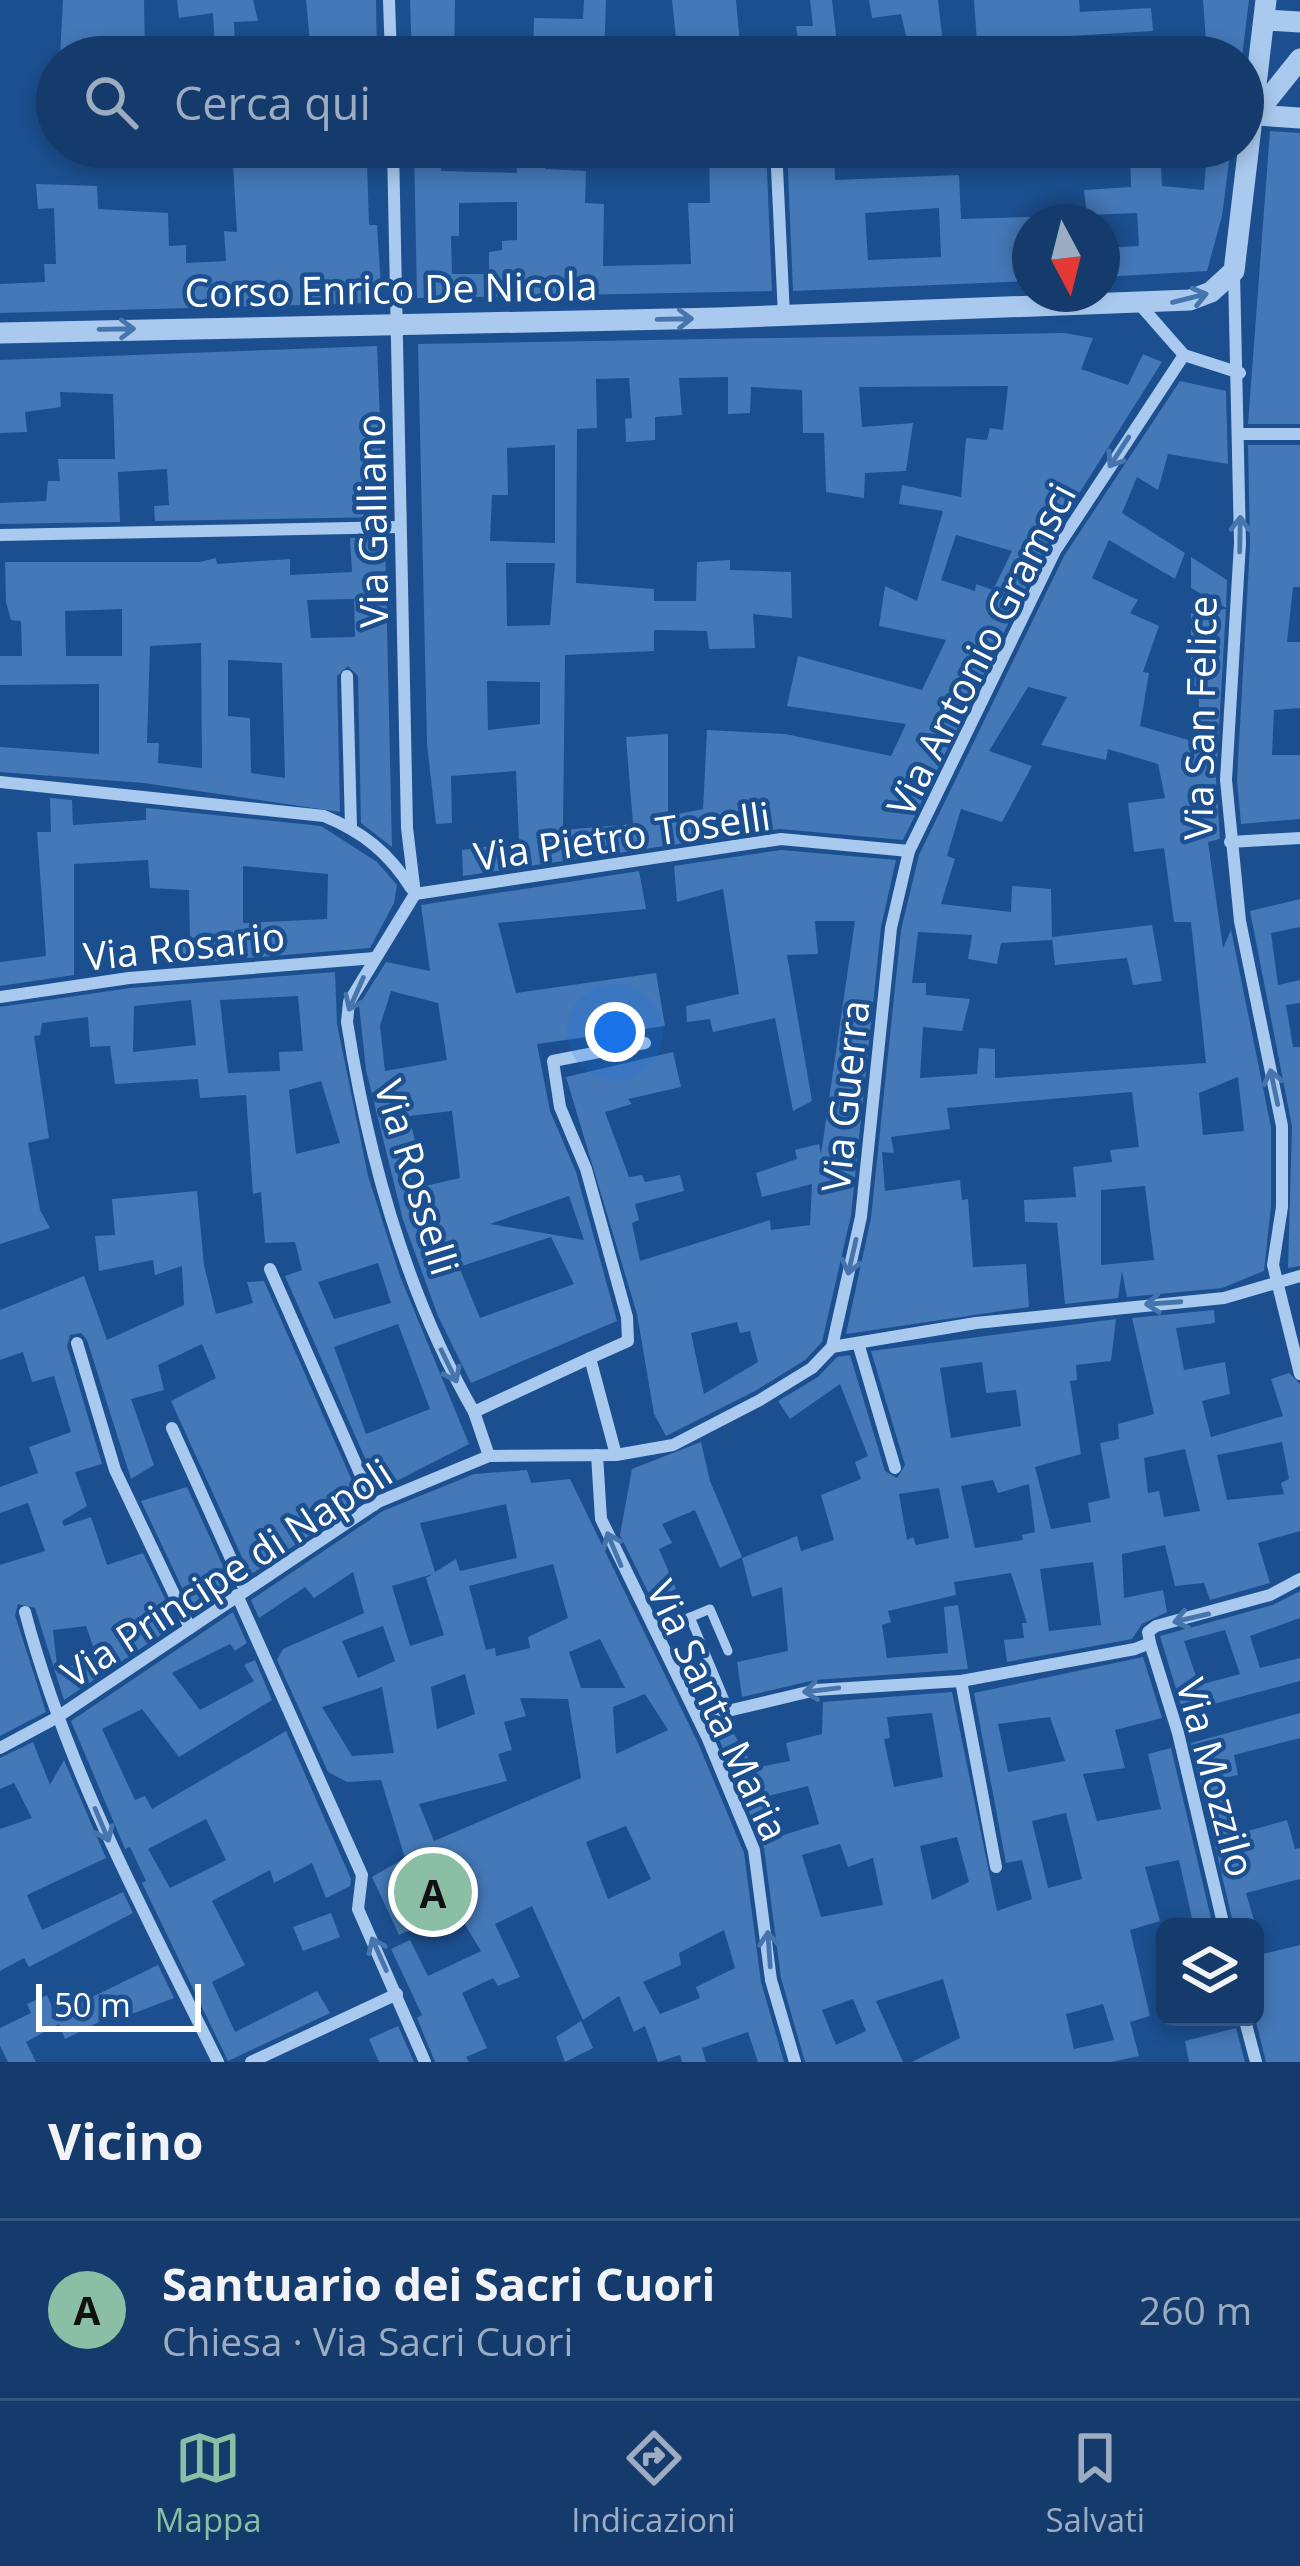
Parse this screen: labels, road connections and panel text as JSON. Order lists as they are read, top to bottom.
{
  "streets": {
    "street": [
      "Corso Enrico De Nicola",
      "Via Galliano",
      "Via Antonio Gramsci",
      "Via San Felice",
      "Via Pietro Toselli",
      "Via Rosario",
      "Via Guerra",
      "Via Rosselli",
      "Via Principe di Napoli",
      "Via Santa Maria",
      "Via Mozzilo"
    ]
  },
  "crossings": [
    ["Corso Enrico De Nicola", "Via Galliano"],
    ["Corso Enrico De Nicola", "Via San Felice"],
    ["Via Galliano", "Via Pietro Toselli"],
    ["Via Galliano", "Via Rosselli"],
    ["Via Antonio Gramsci", "Via Pietro Toselli"],
    ["Via Antonio Gramsci", "Via Guerra"],
    ["Via Pietro Toselli", "Via Guerra"],
    ["Via Pietro Toselli", "Via Rosselli"],
    ["Via Rosario", "Via Rosselli"],
    ["Via Rosselli", "Via Principe di Napoli"]
  ],
  "one_way": [
    "Corso Enrico De Nicola",
    "Via Antonio Gramsci",
    "Via San Felice",
    "Via Guerra",
    "Via Rosselli",
    "Via Santa Maria"
  ],
  "scale_bar": "50 m",
  "north": "bottom",
  "page": {
    "search": "Cerca qui",
    "pins": "A",
    "scale": "50 m",
    "heading": "Vicino",
    "list": [
      {
        "mark": "A",
        "name": "Santuario dei Sacri Cuori",
        "note": "Chiesa · Via Sacri Cuori",
        "value": "260 m"
      }
    ],
    "nav": ["Mappa", "Indicazioni", "Salvati"]
  }
}
